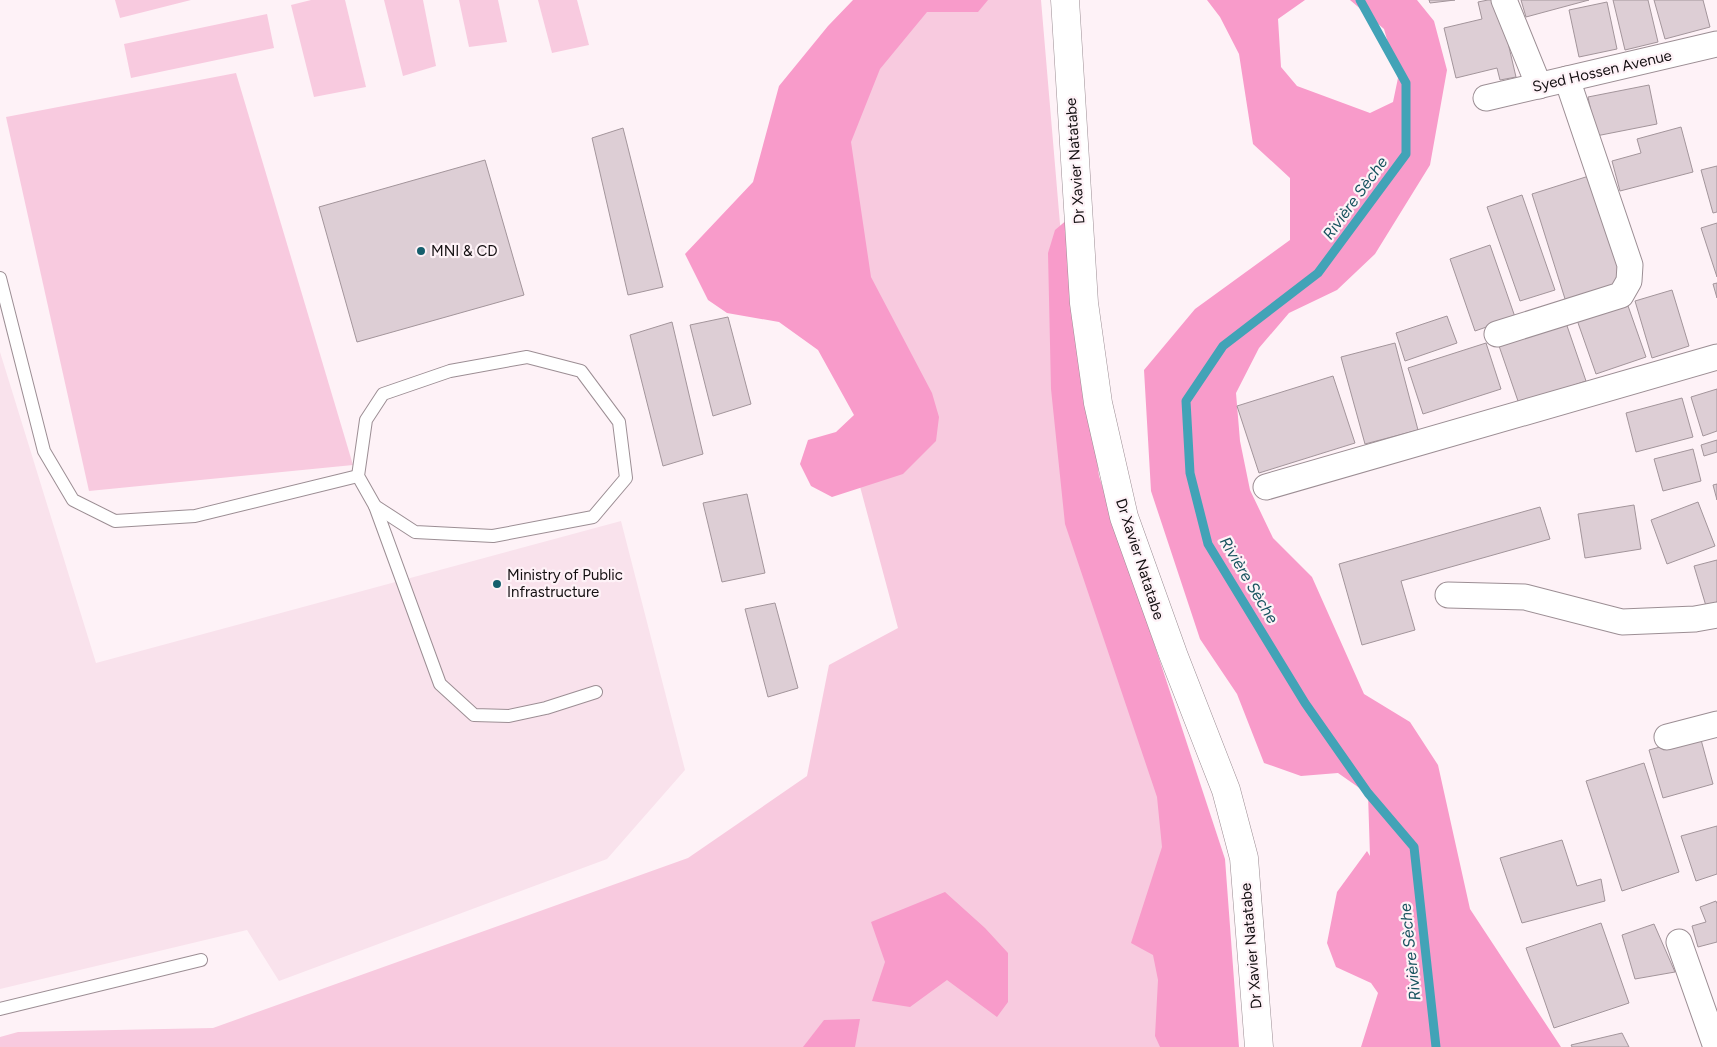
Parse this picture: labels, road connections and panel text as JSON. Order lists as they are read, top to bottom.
{
  "streets": {
    "main road": ["Dr Xavier Natatabe"],
    "street": ["Syed Hossen Avenue"]
  },
  "water": ["Rivière Sèche"],
  "places": ["MNI & CD", "Ministry of Public Infrastructure"]
}
